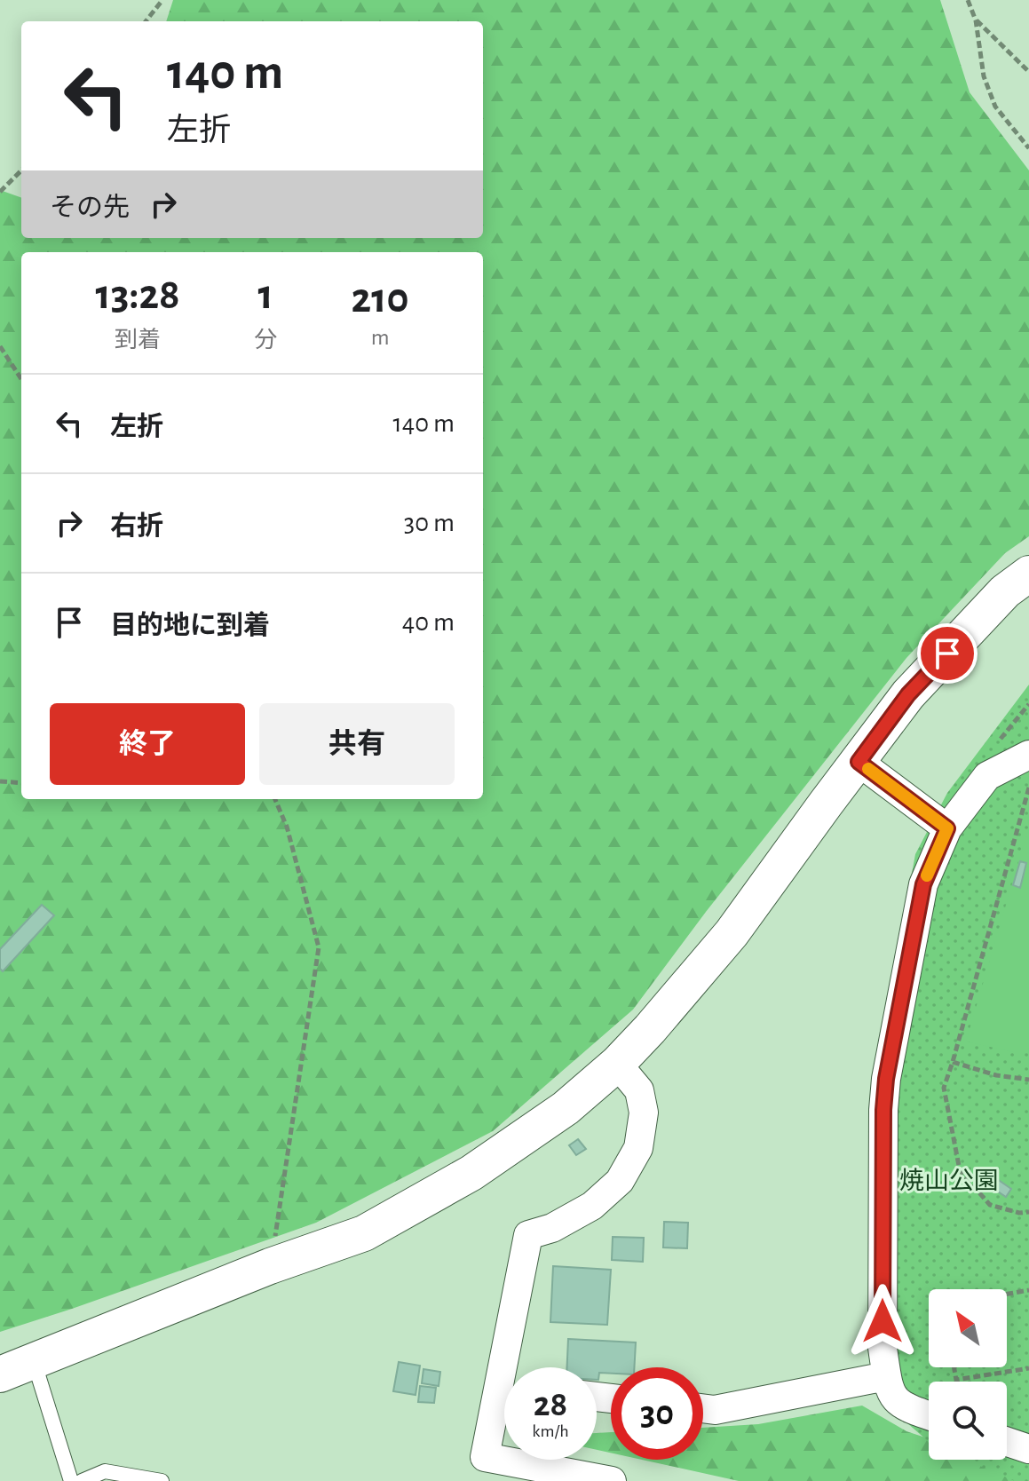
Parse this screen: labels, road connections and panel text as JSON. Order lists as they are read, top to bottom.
{
  "parks": ["焼山公園"],
  "north": "top left",
  "page": {
    "turn": ["140 m", "左折"],
    "then": "その先",
    "eta": [
      "13:28",
      "到着",
      "1",
      "分",
      "210",
      "m"
    ],
    "list": [
      {
        "name": "左折",
        "value": "140 m"
      },
      {
        "name": "右折",
        "value": "30 m"
      },
      {
        "name": "目的地に到着",
        "value": "40 m"
      }
    ],
    "buttons": ["終了", "共有"],
    "speed": "28 km/h",
    "limit": "30"
  }
}
